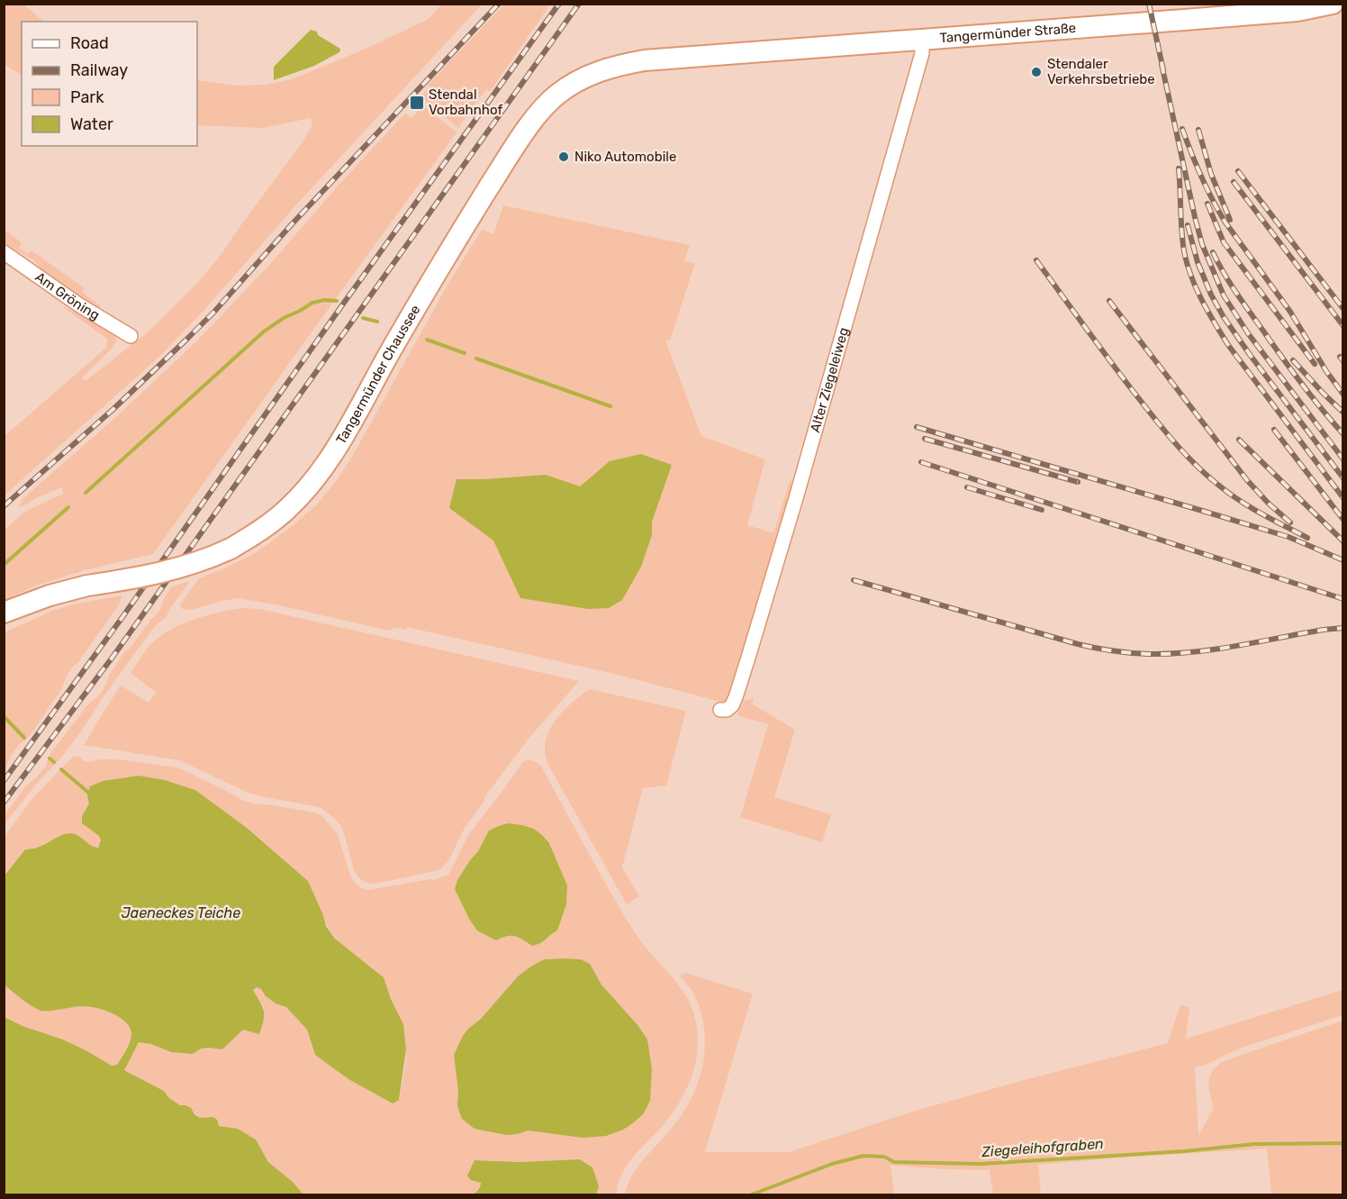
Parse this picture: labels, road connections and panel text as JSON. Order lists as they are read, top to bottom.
{
  "streets": {
    "main road": ["Tangermünder Straße", "Tangermünder Chaussee"],
    "street": ["Am Gröning", "Alter Ziegeleiweg"]
  },
  "crossings": [
    ["Tangermünder Straße", "Tangermünder Chaussee"],
    ["Tangermünder Straße", "Alter Ziegeleiweg"]
  ],
  "water": ["Jaeneckes Teiche", "Ziegeleihofgraben"],
  "places": {
    "other": ["Stendaler Verkehrsbetriebe", "Niko Automobile"],
    "transit": ["Stendal Vorbahnhof"]
  },
  "legend": [
    "Road",
    "Railway",
    "Park",
    "Water"
  ]
}
